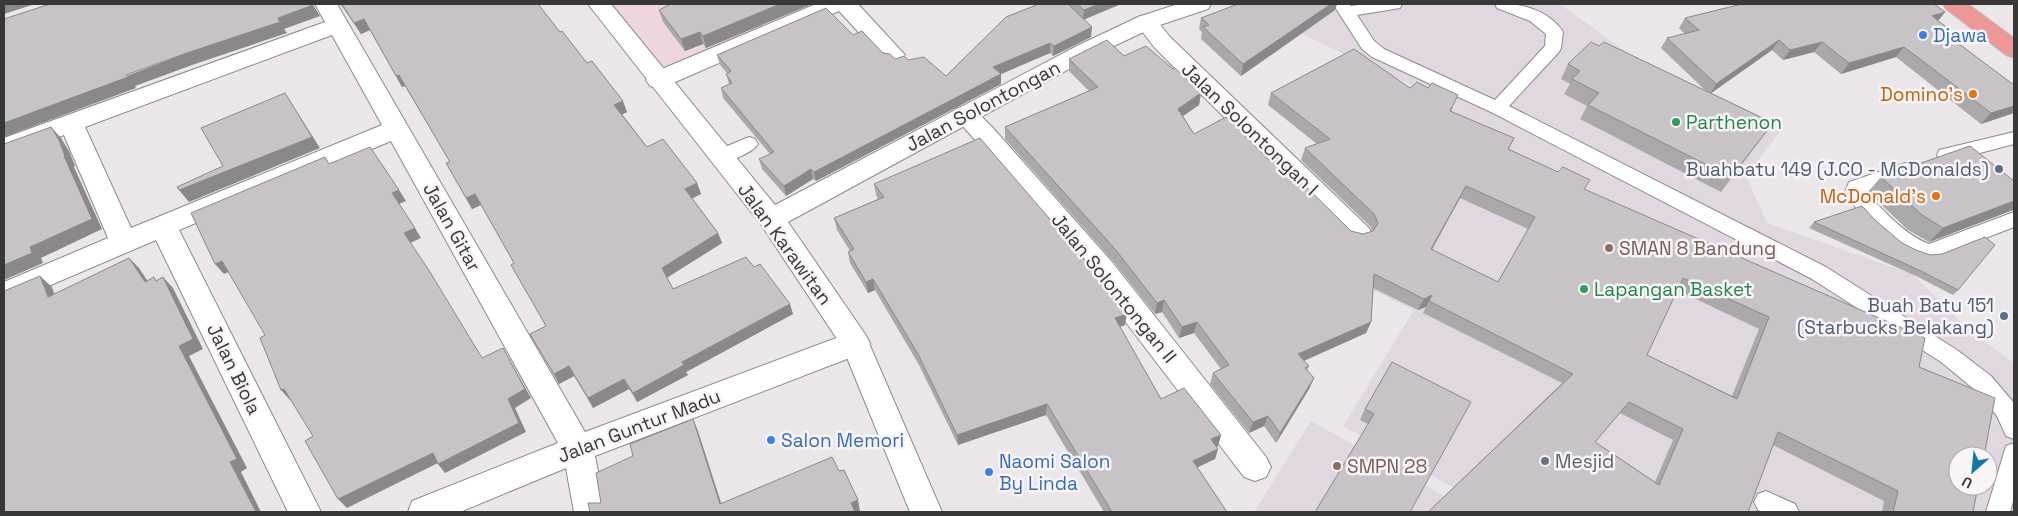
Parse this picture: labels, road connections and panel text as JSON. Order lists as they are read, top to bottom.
{
  "streets": {
    "street": [
      "Jalan Solontongan",
      "Jalan Solontongan I",
      "Jalan Gitar",
      "Jalan Karawitan",
      "Jalan Solontongan II",
      "Jalan Biola",
      "Jalan Guntur Madu"
    ]
  },
  "crossings": [
    ["Jalan Solontongan", "Jalan Solontongan I"],
    ["Jalan Solontongan", "Jalan Karawitan"],
    ["Jalan Solontongan", "Jalan Solontongan II"],
    ["Jalan Gitar", "Jalan Guntur Madu"],
    ["Jalan Karawitan", "Jalan Guntur Madu"]
  ],
  "places": [
    "Djawa",
    "Domino's",
    "Parthenon",
    "Buahbatu 149 (J.CO - McDonalds)",
    "McDonald's",
    "SMAN 8 Bandung",
    "Lapangan Basket",
    "Buah Batu 151 (Starbucks Belakang)",
    "Salon Memori",
    "Mesjid",
    "SMPN 28",
    "Naomi Salon By Linda"
  ],
  "north": "bottom left"
}
